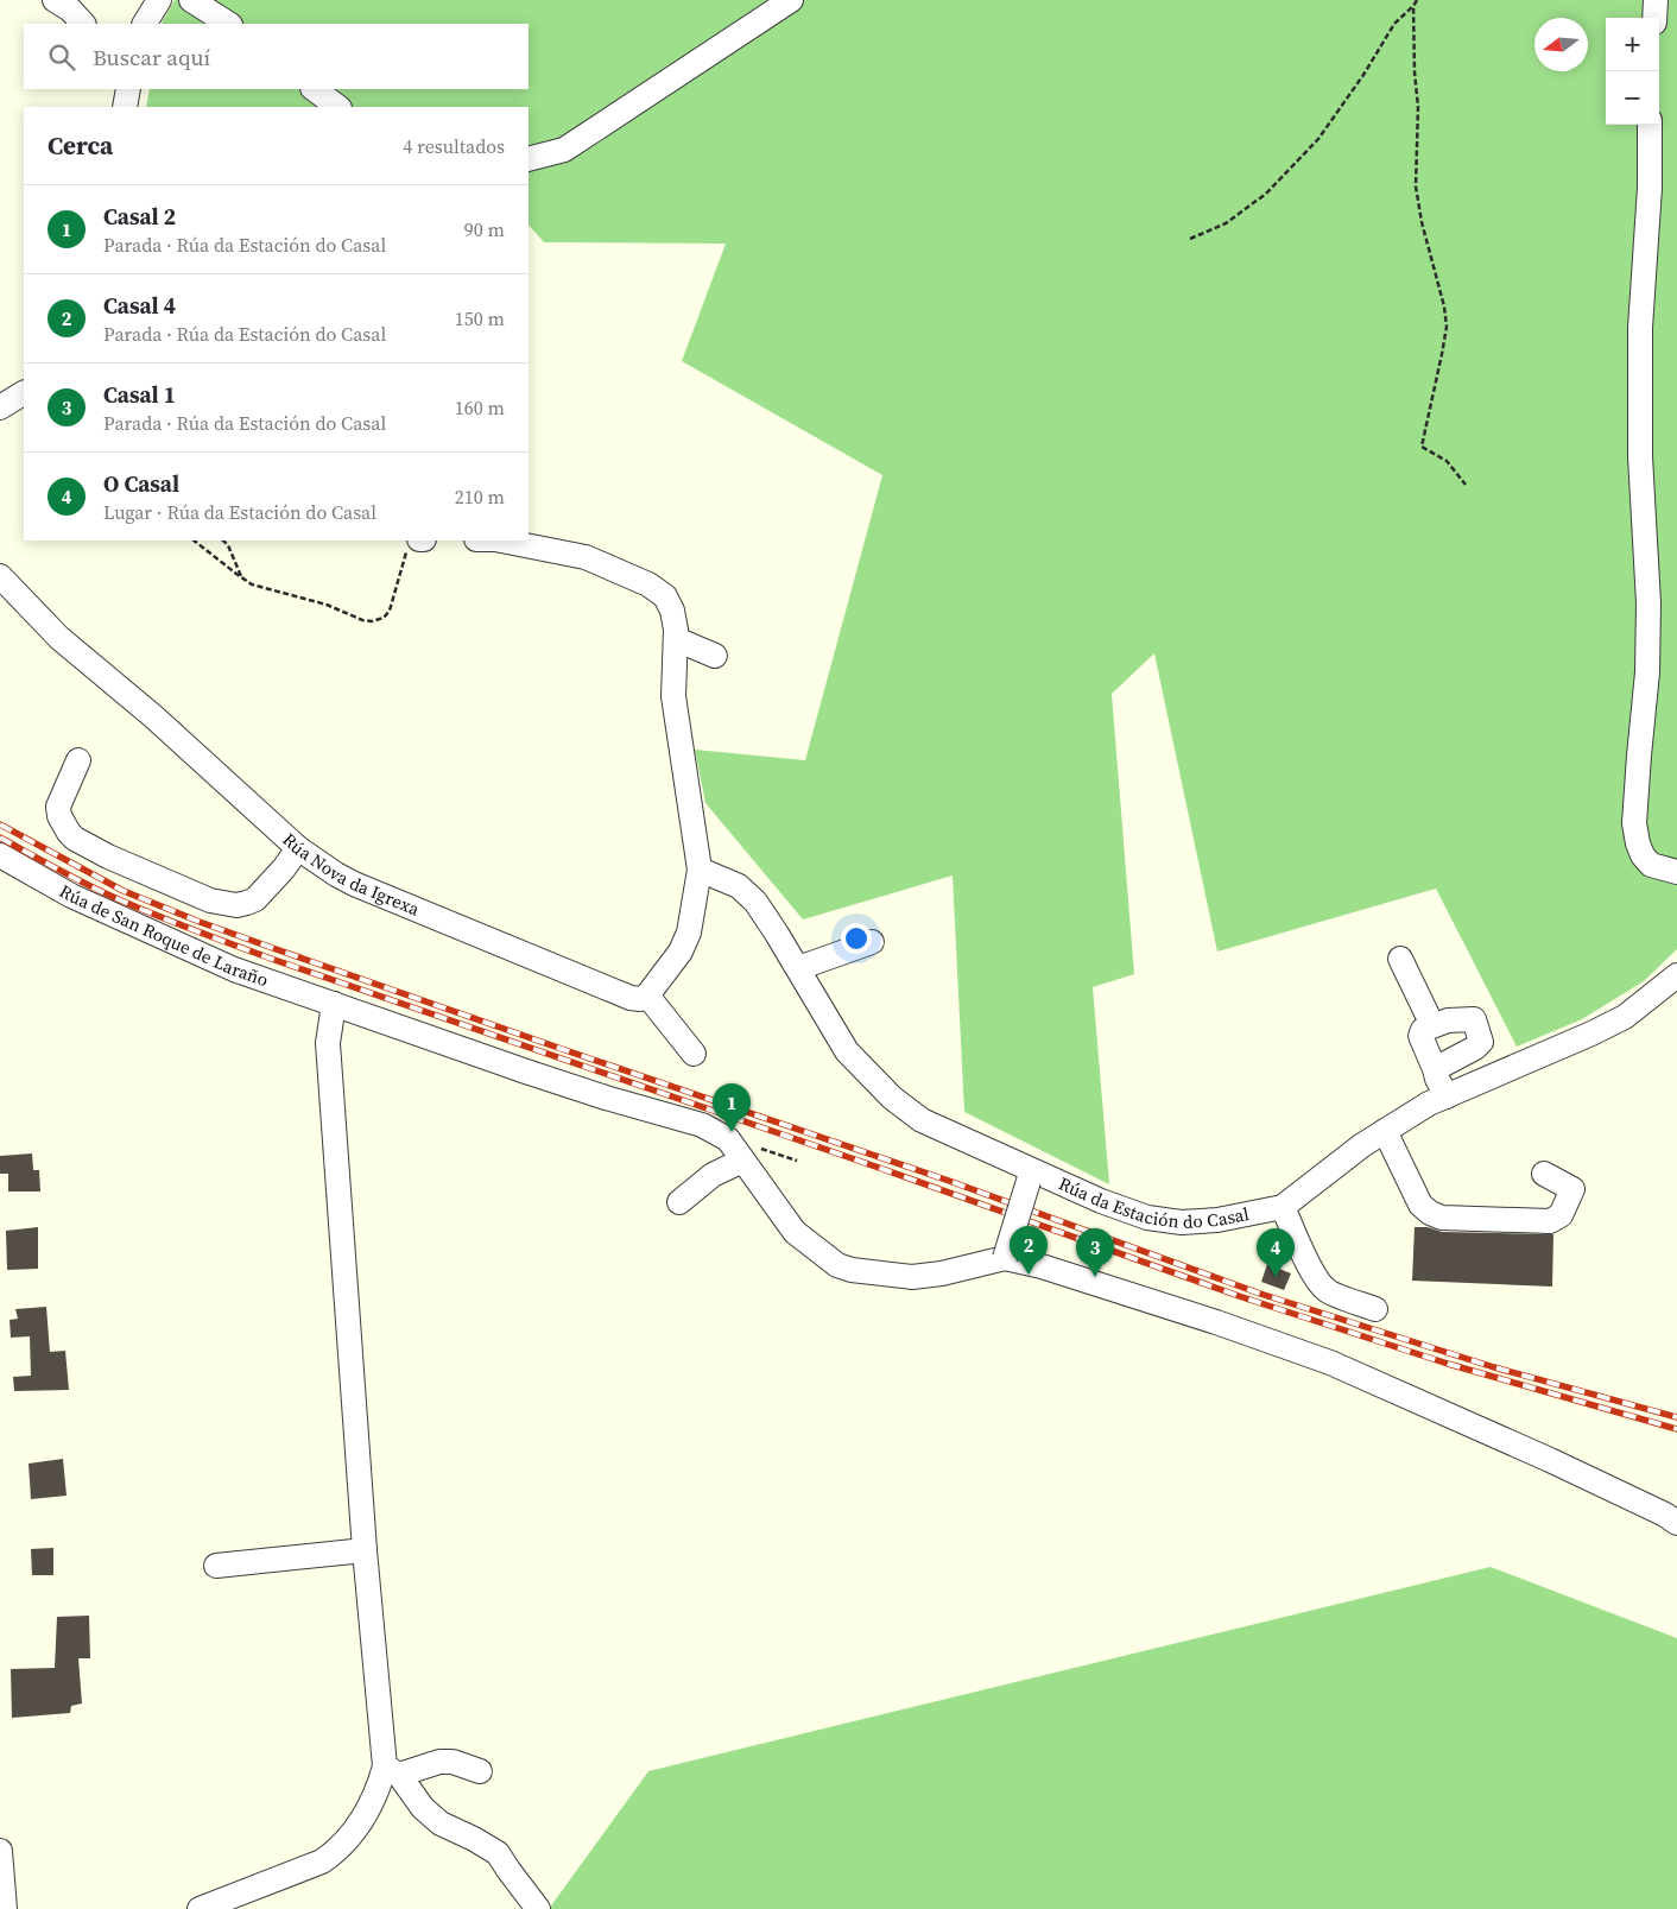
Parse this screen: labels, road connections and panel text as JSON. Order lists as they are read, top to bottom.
{
  "streets": {
    "street": ["Rúa Nova da Igrexa", "Rúa de San Roque de Laraño", "Rúa da Estación do Casal"]
  },
  "north": "left",
  "page": {
    "map_buttons": ["+", "−"],
    "search": "Buscar aquí",
    "heading": ["Cerca", "4 resultados"],
    "list": [
      {
        "mark": "1",
        "name": "Casal 2",
        "note": "Parada · Rúa da Estación do Casal",
        "value": "90 m"
      },
      {
        "mark": "2",
        "name": "Casal 4",
        "note": "Parada · Rúa da Estación do Casal",
        "value": "150 m"
      },
      {
        "mark": "3",
        "name": "Casal 1",
        "note": "Parada · Rúa da Estación do Casal",
        "value": "160 m"
      },
      {
        "mark": "4",
        "name": "O Casal",
        "note": "Lugar · Rúa da Estación do Casal",
        "value": "210 m"
      }
    ],
    "pins": [
      "1",
      "2",
      "3",
      "4"
    ]
  }
}
